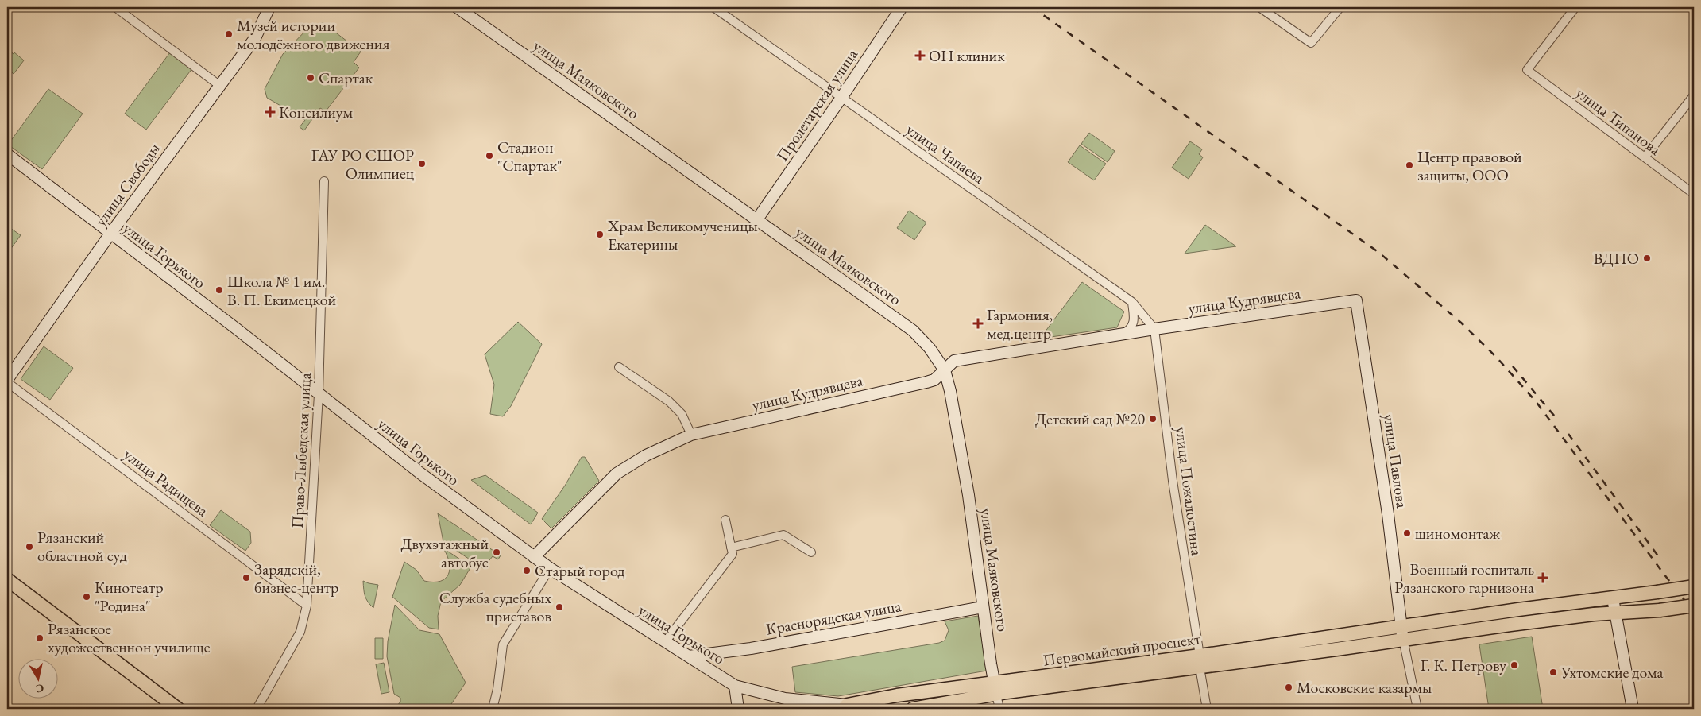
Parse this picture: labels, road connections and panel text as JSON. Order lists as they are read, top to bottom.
{
  "streets": {
    "main road": ["Первомайский проспект"],
    "street": [
      "улица Маяковского",
      "Пролетарская улица",
      "улица Типанова",
      "улица Чапаева",
      "улица Свободы",
      "улица Горького",
      "улица Кудрявцева",
      "Право-Лыбедская улица",
      "улица Павлова",
      "улица Радищева",
      "улица Пожалостина",
      "Краснорядская улица"
    ]
  },
  "crossings": [
    ["улица Маяковского", "Пролетарская улица"],
    ["улица Маяковского", "улица Кудрявцева"],
    ["улица Маяковского", "Краснорядская улица"],
    ["улица Маяковского", "Первомайский проспект"],
    ["Пролетарская улица", "улица Чапаева"],
    ["улица Чапаева", "улица Кудрявцева"],
    ["улица Чапаева", "улица Пожалостина"],
    ["улица Свободы", "улица Горького"],
    ["улица Свободы", "улица Радищева"],
    ["улица Горького", "улица Кудрявцева"],
    ["улица Горького", "Право-Лыбедская улица"],
    ["улица Горького", "Краснорядская улица"],
    ["улица Горького", "Первомайский проспект"],
    ["улица Кудрявцева", "улица Павлова"],
    ["улица Кудрявцева", "улица Пожалостина"],
    ["Право-Лыбедская улица", "улица Радищева"],
    ["улица Павлова", "Первомайский проспект"],
    ["улица Пожалостина", "Первомайский проспект"]
  ],
  "places": {
    "other": [
      "Музей истории молодёжного движения",
      "Спартак",
      "Стадион \"Спартак\"",
      "ГАУ РО СШОР Олимпиец",
      "Центр правовой защиты, ООО",
      "Храм Великомученицы Екатерины",
      "ВДПО",
      "Школа № 1 им. В. П. Екимецкой",
      "Детский сад №20",
      "шиномонтаж",
      "Рязанский областной суд",
      "Двухэтажный автобус",
      "Старый город",
      "Зарядскiй, бизнес-центр",
      "Кинотеатр \"Родина\"",
      "Служба судебных приставов",
      "Рязанское художественнон училище",
      "Г. К. Петрову",
      "Ухтомские дома",
      "Московские казармы"
    ],
    "health": [
      "ОН клиник",
      "Консилиум",
      "Гармония, мед.центр",
      "Военный госпиталь Рязанского гарнизона"
    ]
  },
  "north": "bottom"
}
